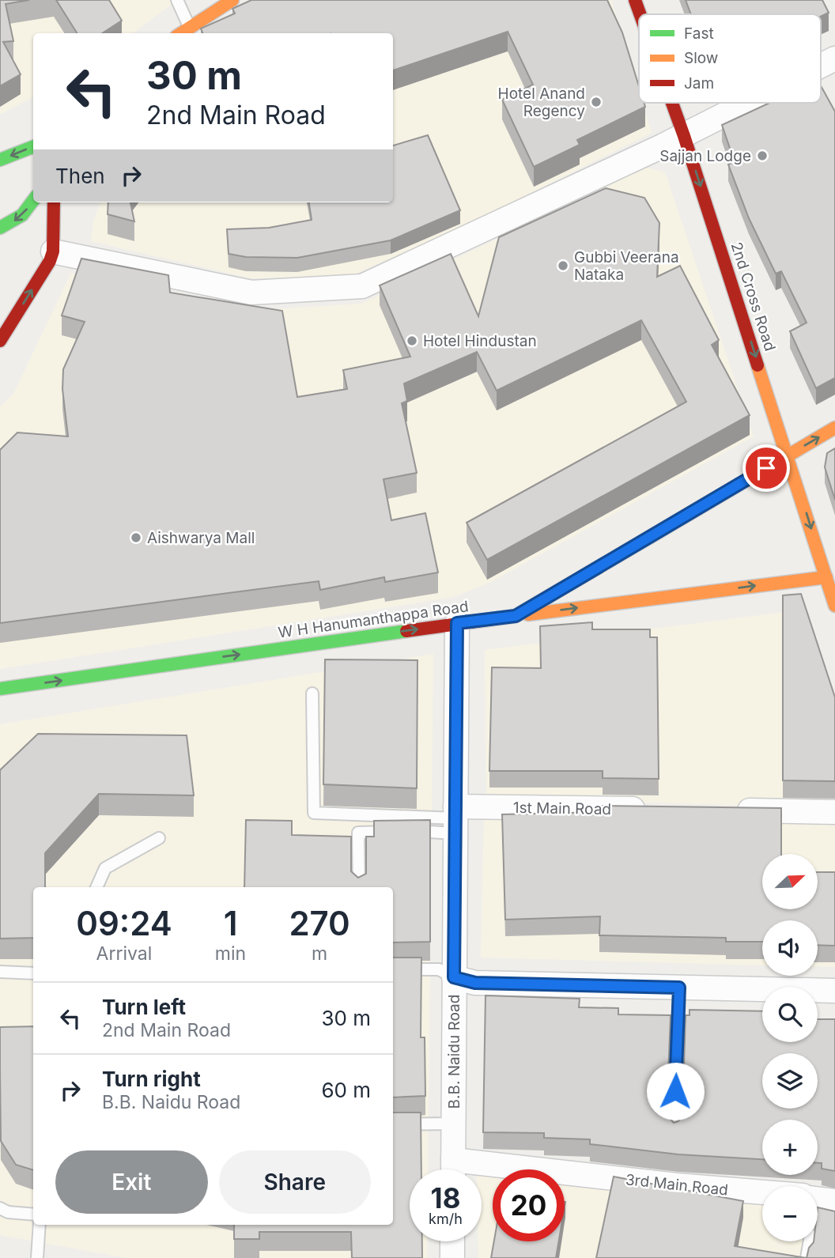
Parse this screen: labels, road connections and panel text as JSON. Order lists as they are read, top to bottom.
{
  "streets": {
    "street": [
      "2nd Cross Road",
      "W H Hanumanthappa Road",
      "1st Main Road",
      "B.B. Naidu Road",
      "3rd Main Road"
    ]
  },
  "crossings": [
    ["2nd Cross Road", "W H Hanumanthappa Road"],
    ["W H Hanumanthappa Road", "B.B. Naidu Road"],
    ["1st Main Road", "B.B. Naidu Road"]
  ],
  "one_way": ["2nd Cross Road", "W H Hanumanthappa Road"],
  "places": [
    "Hotel Anand Regency",
    "Sajjan Lodge",
    "Gubbi Veerana Nataka",
    "Hotel Hindustan",
    "Aishwarya Mall"
  ],
  "legend": ["Fast", "Slow", "Jam"],
  "north": "top right",
  "page": {
    "turn": ["30 m", "2nd Main Road"],
    "then": "Then",
    "map_buttons": ["+", "−"],
    "eta": [
      "09:24",
      "Arrival",
      "1",
      "min",
      "270",
      "m"
    ],
    "list": [
      {
        "name": "Turn left",
        "note": "2nd Main Road",
        "value": "30 m"
      },
      {
        "name": "Turn right",
        "note": "B.B. Naidu Road",
        "value": "60 m"
      }
    ],
    "buttons": ["Exit", "Share"],
    "speed": "18 km/h",
    "limit": "20"
  }
}
